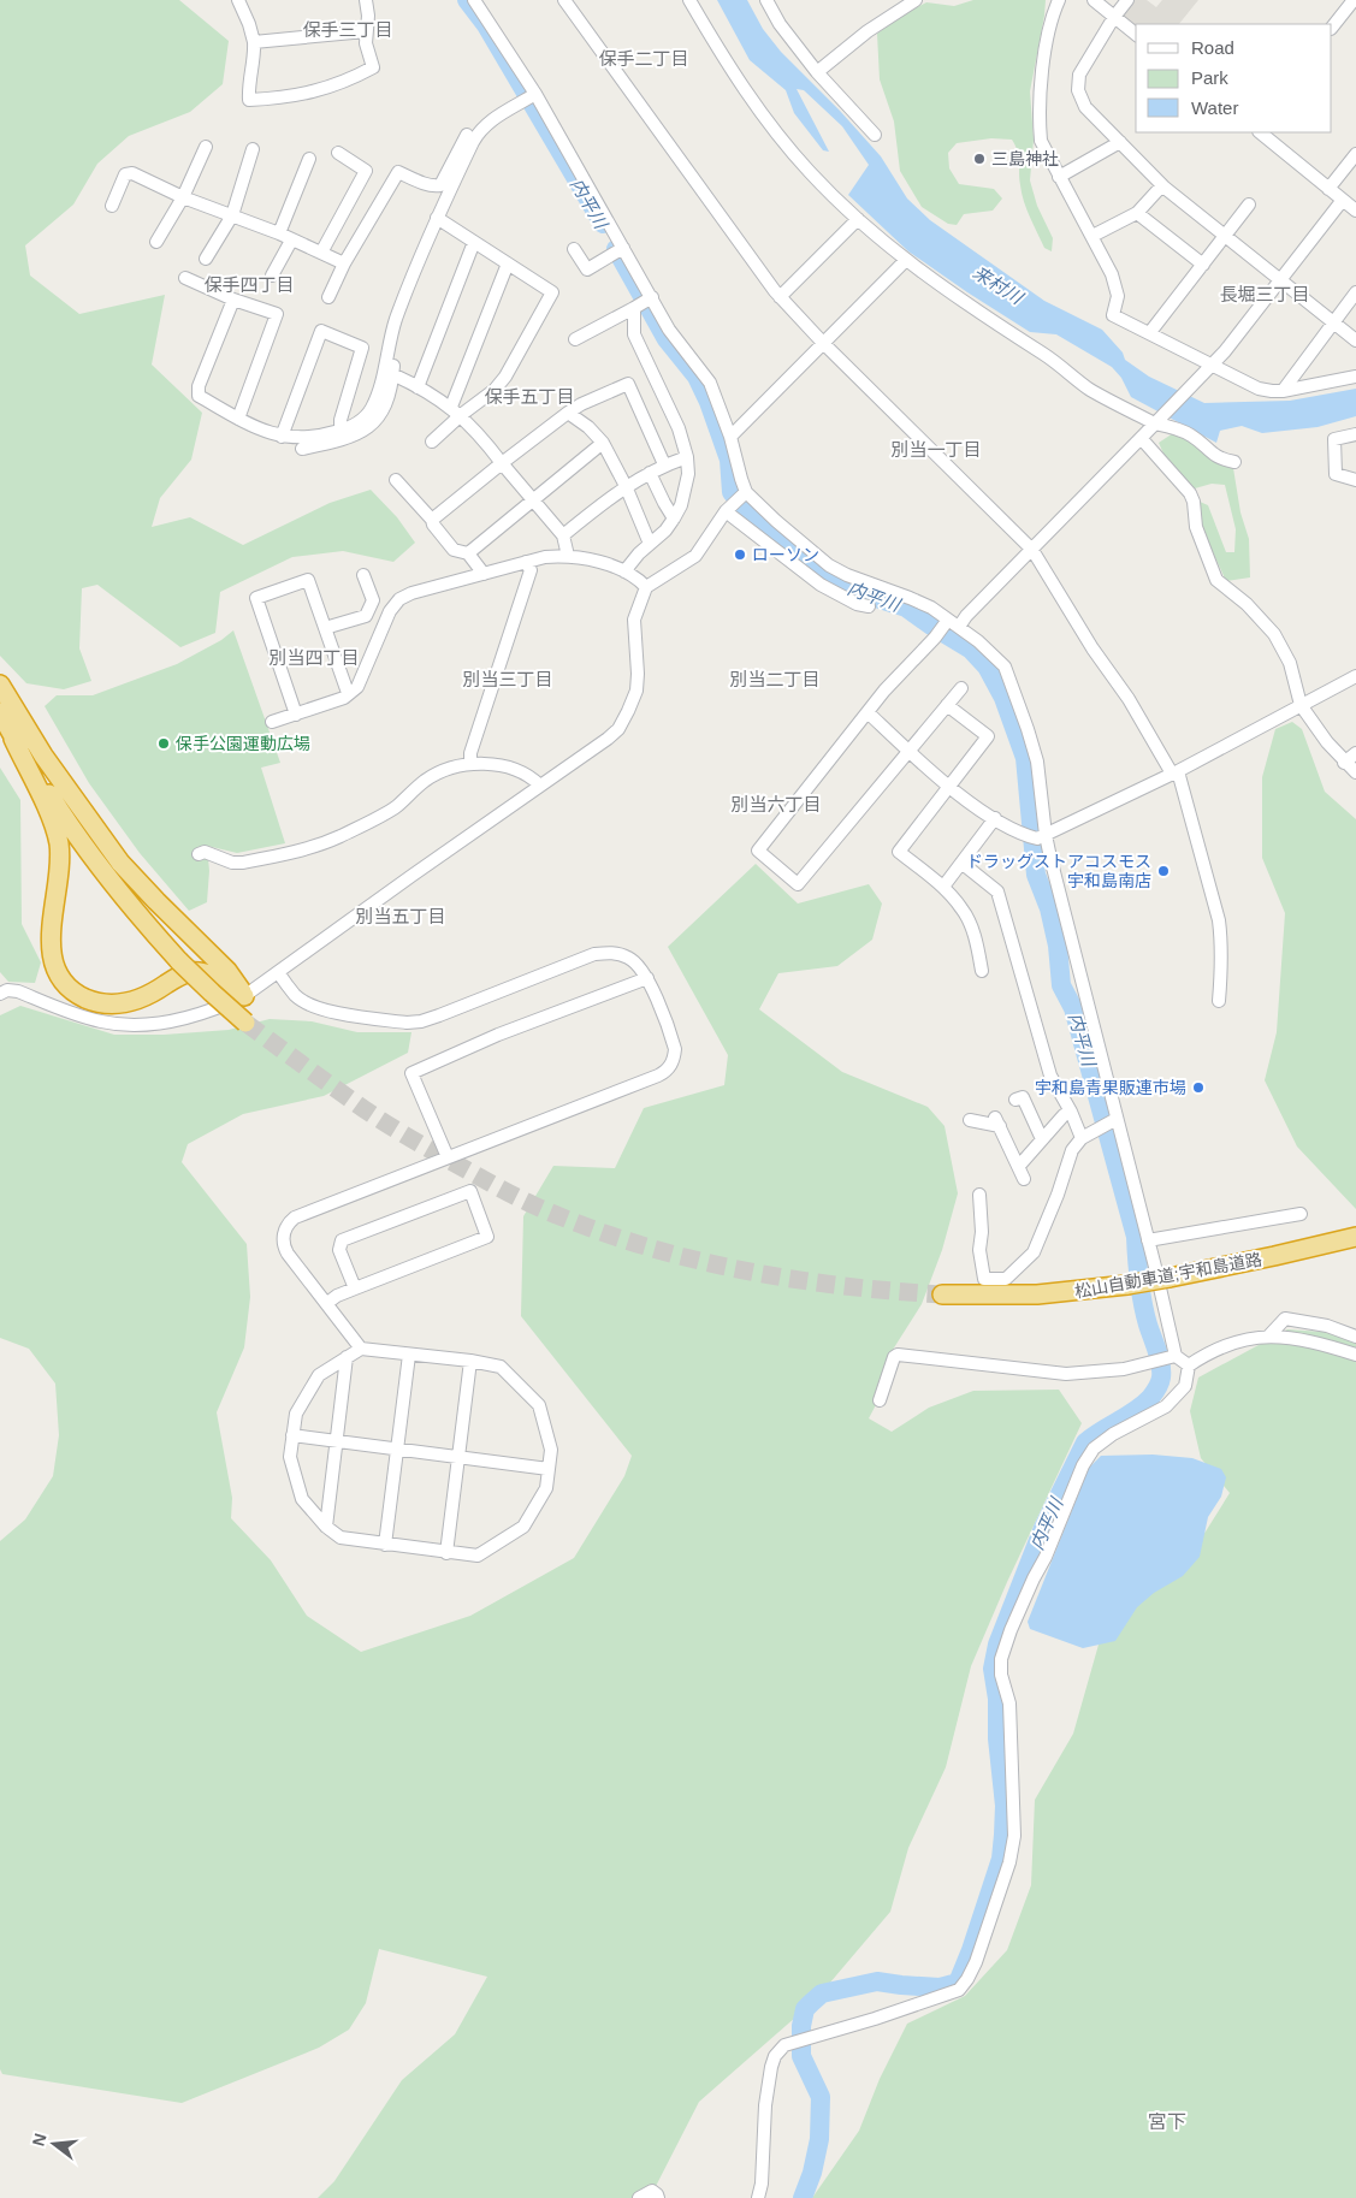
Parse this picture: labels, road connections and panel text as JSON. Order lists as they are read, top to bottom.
{
  "streets": {
    "highway": ["松山自動車道;宇和島道路"]
  },
  "districts": [
    "保手三丁目",
    "保手二丁目",
    "保手四丁目",
    "長堀三丁目",
    "保手五丁目",
    "別当一丁目",
    "別当四丁目",
    "別当三丁目",
    "別当二丁目",
    "別当六丁目",
    "別当五丁目",
    "宮下"
  ],
  "water": ["内平川", "来村川"],
  "places": [
    "三島神社",
    "ローソン",
    "保手公園運動広場",
    "ドラッグストアコスモス 宇和島南店",
    "宇和島青果販連市場"
  ],
  "legend": ["Road", "Park", "Water"],
  "north": "left"
}
